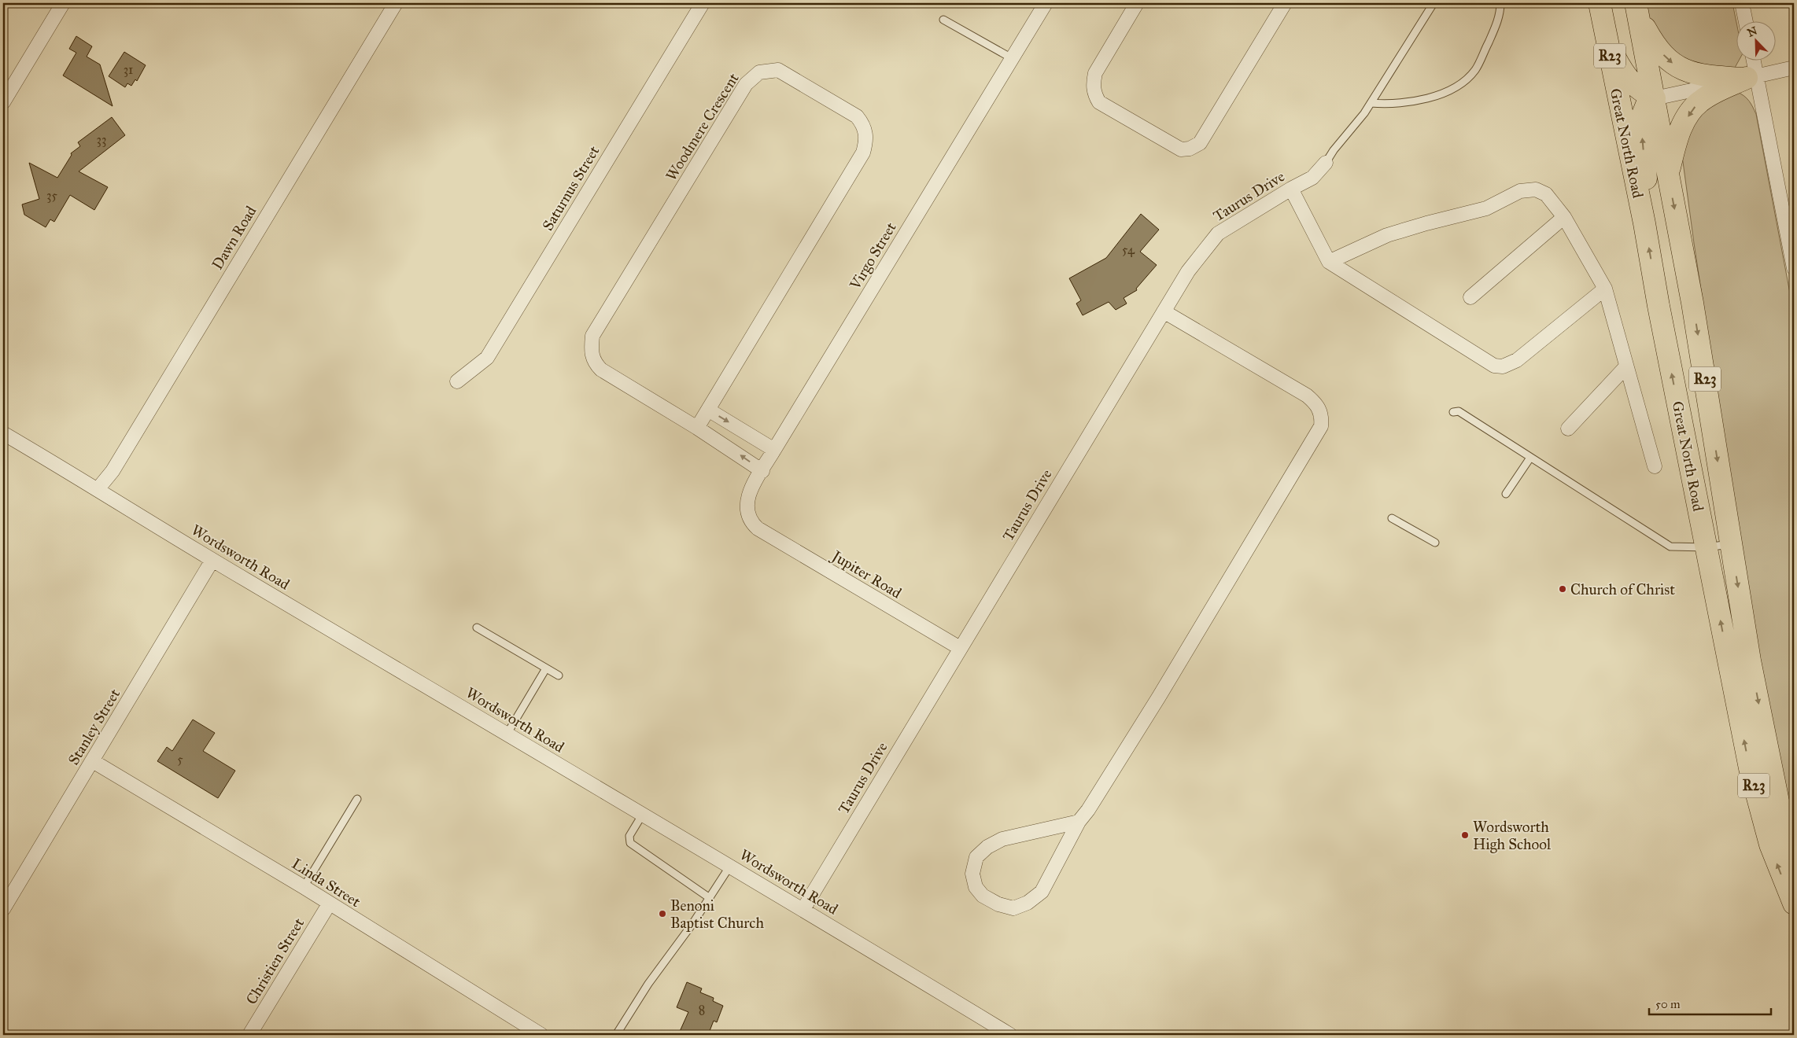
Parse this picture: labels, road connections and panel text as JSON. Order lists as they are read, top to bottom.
{
  "streets": {
    "main road": ["R23", "Great North Road"],
    "street": [
      "Woodmere Crescent",
      "Saturnus Street",
      "Taurus Drive",
      "Dawn Road",
      "Virgo Street",
      "Wordsworth Road",
      "Jupiter Road",
      "Stanley Street",
      "Linda Street",
      "Christien Street"
    ]
  },
  "crossings": [
    ["Woodmere Crescent", "Virgo Street"],
    ["Taurus Drive", "Wordsworth Road"],
    ["Taurus Drive", "Jupiter Road"],
    ["Dawn Road", "Wordsworth Road"],
    ["Virgo Street", "Jupiter Road"],
    ["Wordsworth Road", "Stanley Street"],
    ["Stanley Street", "Linda Street"],
    ["Linda Street", "Christien Street"]
  ],
  "places": ["Church of Christ", "Wordsworth High School", "Benoni Baptist Church"],
  "house_numbers": [
    "31",
    "33",
    "35",
    "54",
    "5",
    "8"
  ],
  "scale_bar": "50 m",
  "north": "top left"
}
